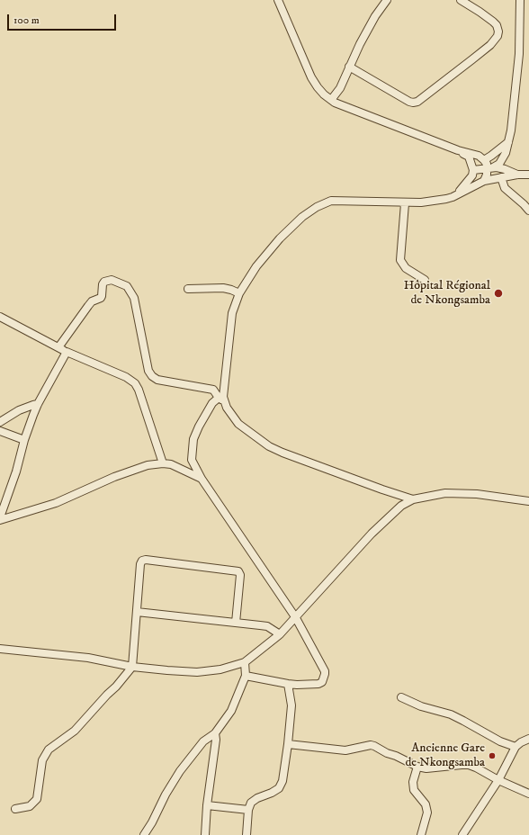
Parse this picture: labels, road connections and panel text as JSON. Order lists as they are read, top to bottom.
{
  "places": ["Hôpital Régional de Nkongsamba", "Ancienne Gare de Nkongsamba"],
  "scale_bar": "100 m"
}
